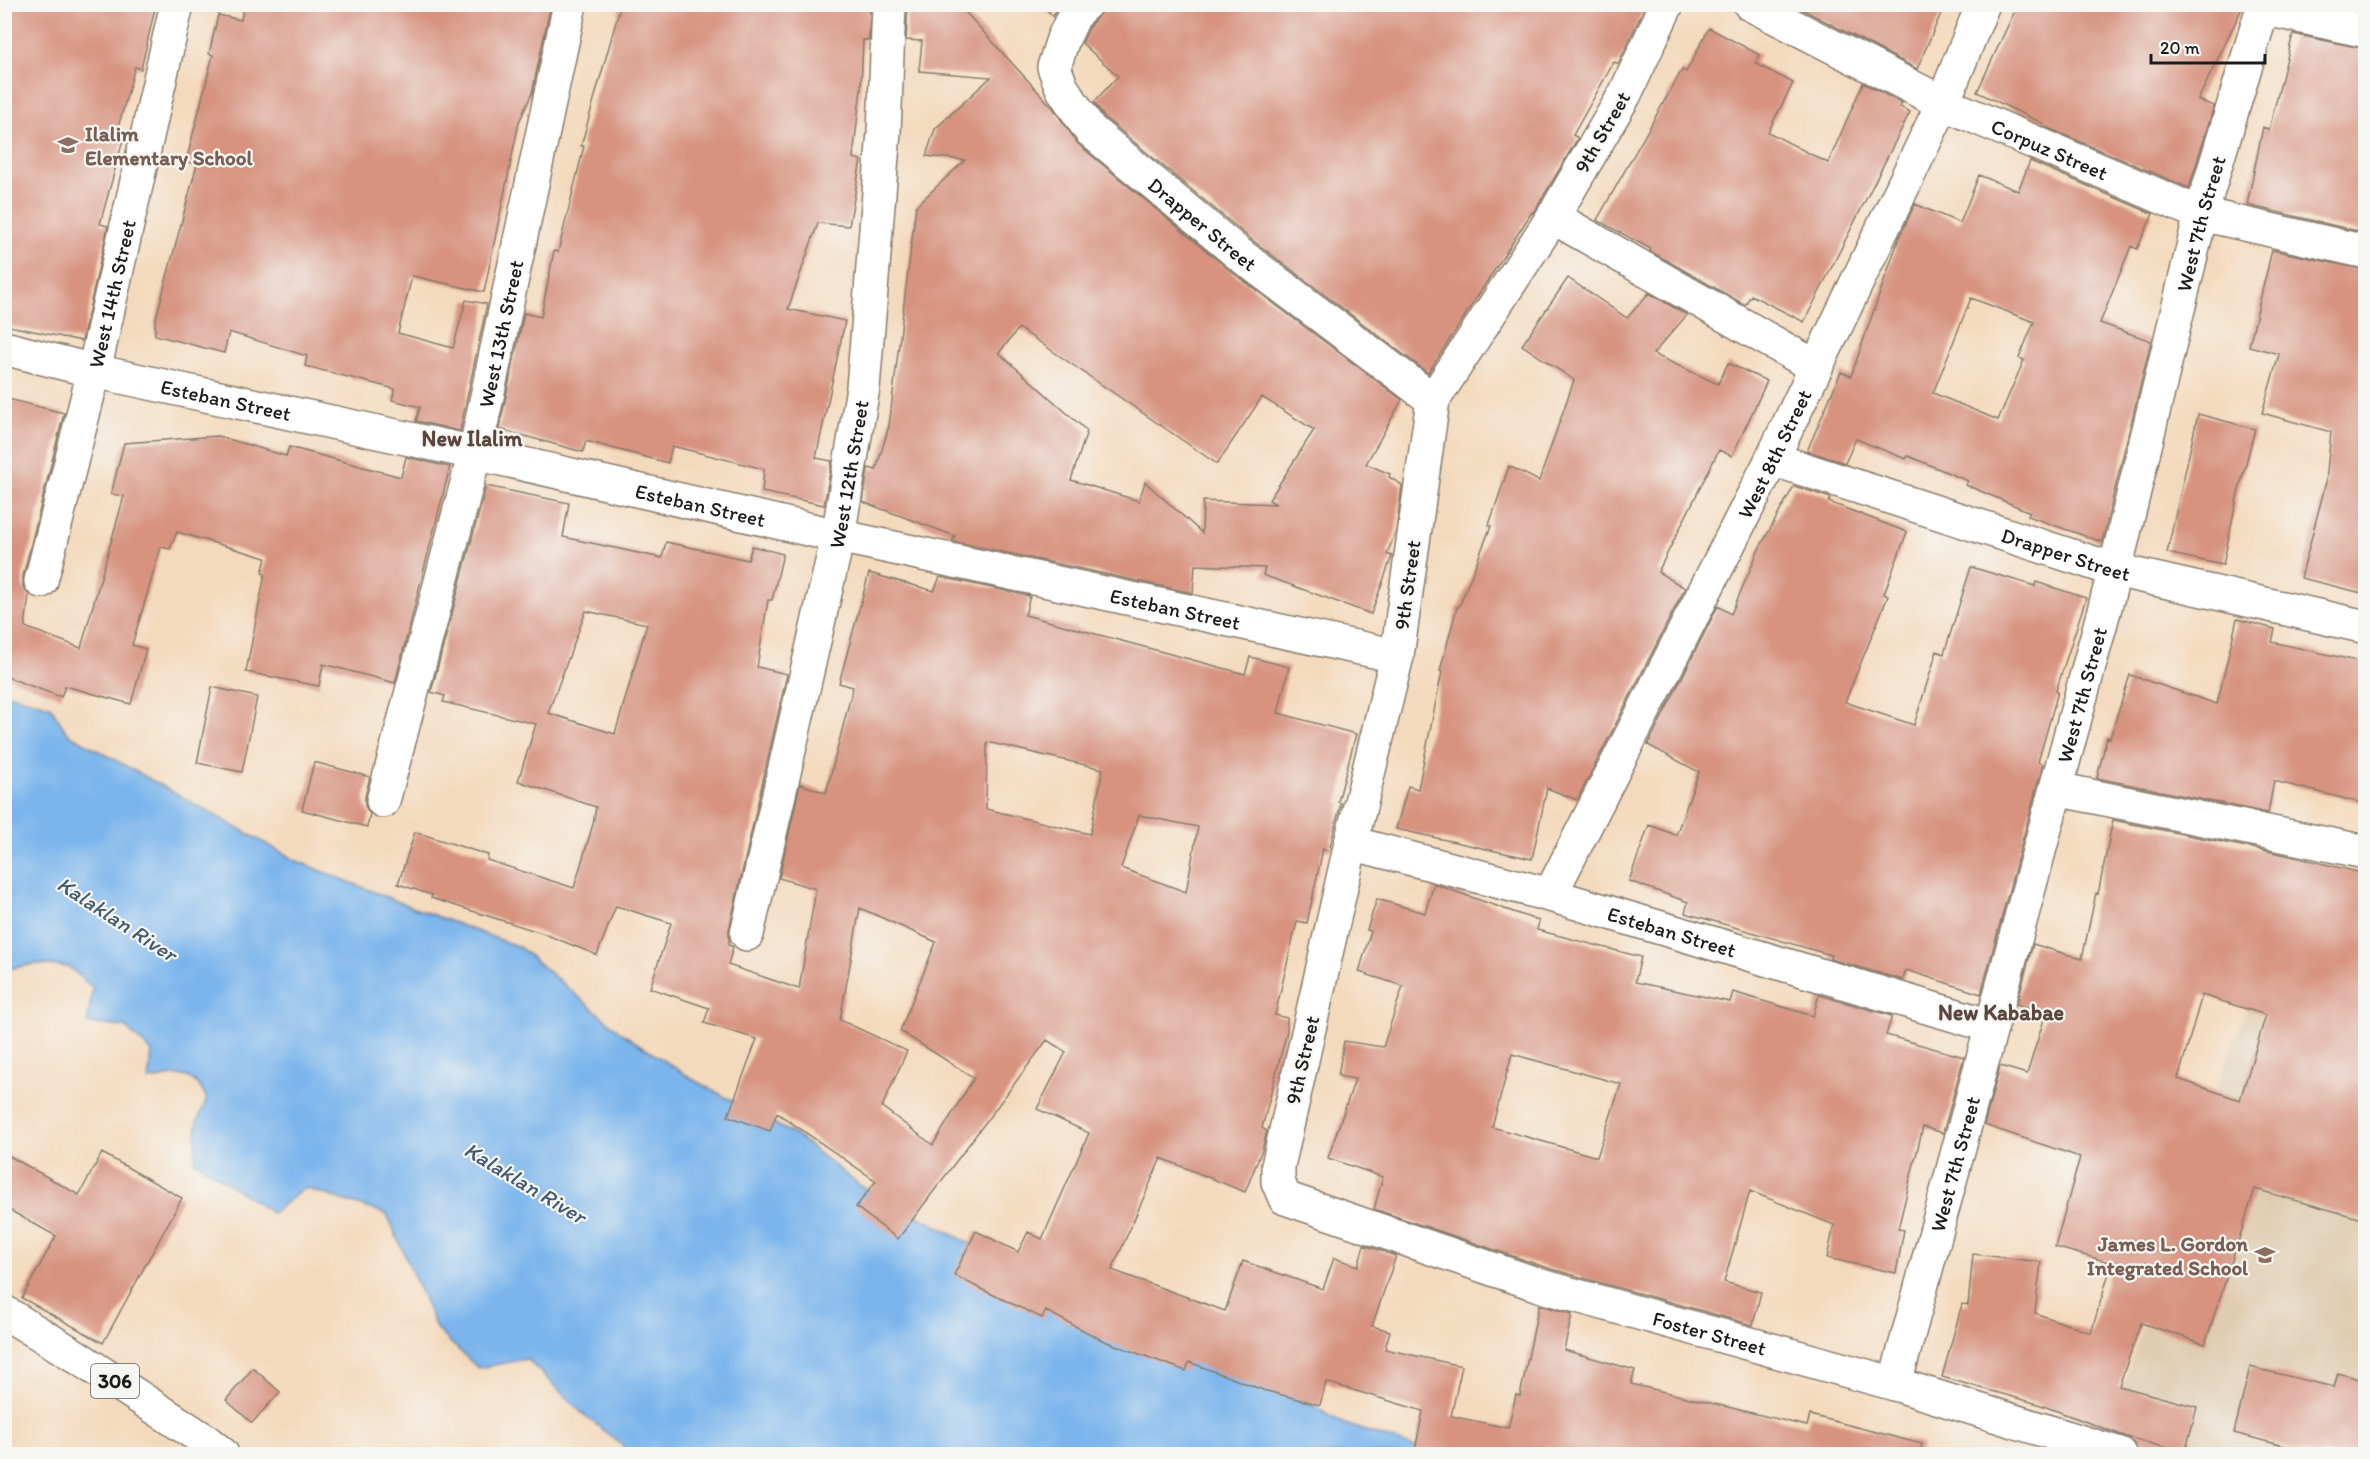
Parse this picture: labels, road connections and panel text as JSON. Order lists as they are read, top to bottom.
{
  "streets": {
    "street": [
      "9th Street",
      "Corpuz Street",
      "Drapper Street",
      "West 7th Street",
      "West 14th Street",
      "West 13th Street",
      "Esteban Street",
      "West 8th Street",
      "West 12th Street",
      "Foster Street",
      "306"
    ]
  },
  "crossings": [
    ["9th Street", "Drapper Street"],
    ["9th Street", "Esteban Street"],
    ["9th Street", "Foster Street"],
    ["Corpuz Street", "West 7th Street"],
    ["Corpuz Street", "West 8th Street"],
    ["Drapper Street", "West 7th Street"],
    ["Drapper Street", "West 8th Street"],
    ["West 7th Street", "Esteban Street"],
    ["West 7th Street", "Foster Street"],
    ["West 14th Street", "Esteban Street"],
    ["West 13th Street", "Esteban Street"],
    ["Esteban Street", "West 8th Street"],
    ["Esteban Street", "West 12th Street"]
  ],
  "districts": ["New Ilalim", "New Kababae"],
  "water": ["Kalaklan River"],
  "places": {
    "school or university": ["Ilalim Elementary School", "James L. Gordon Integrated School"]
  },
  "scale_bar": "20 m"
}
